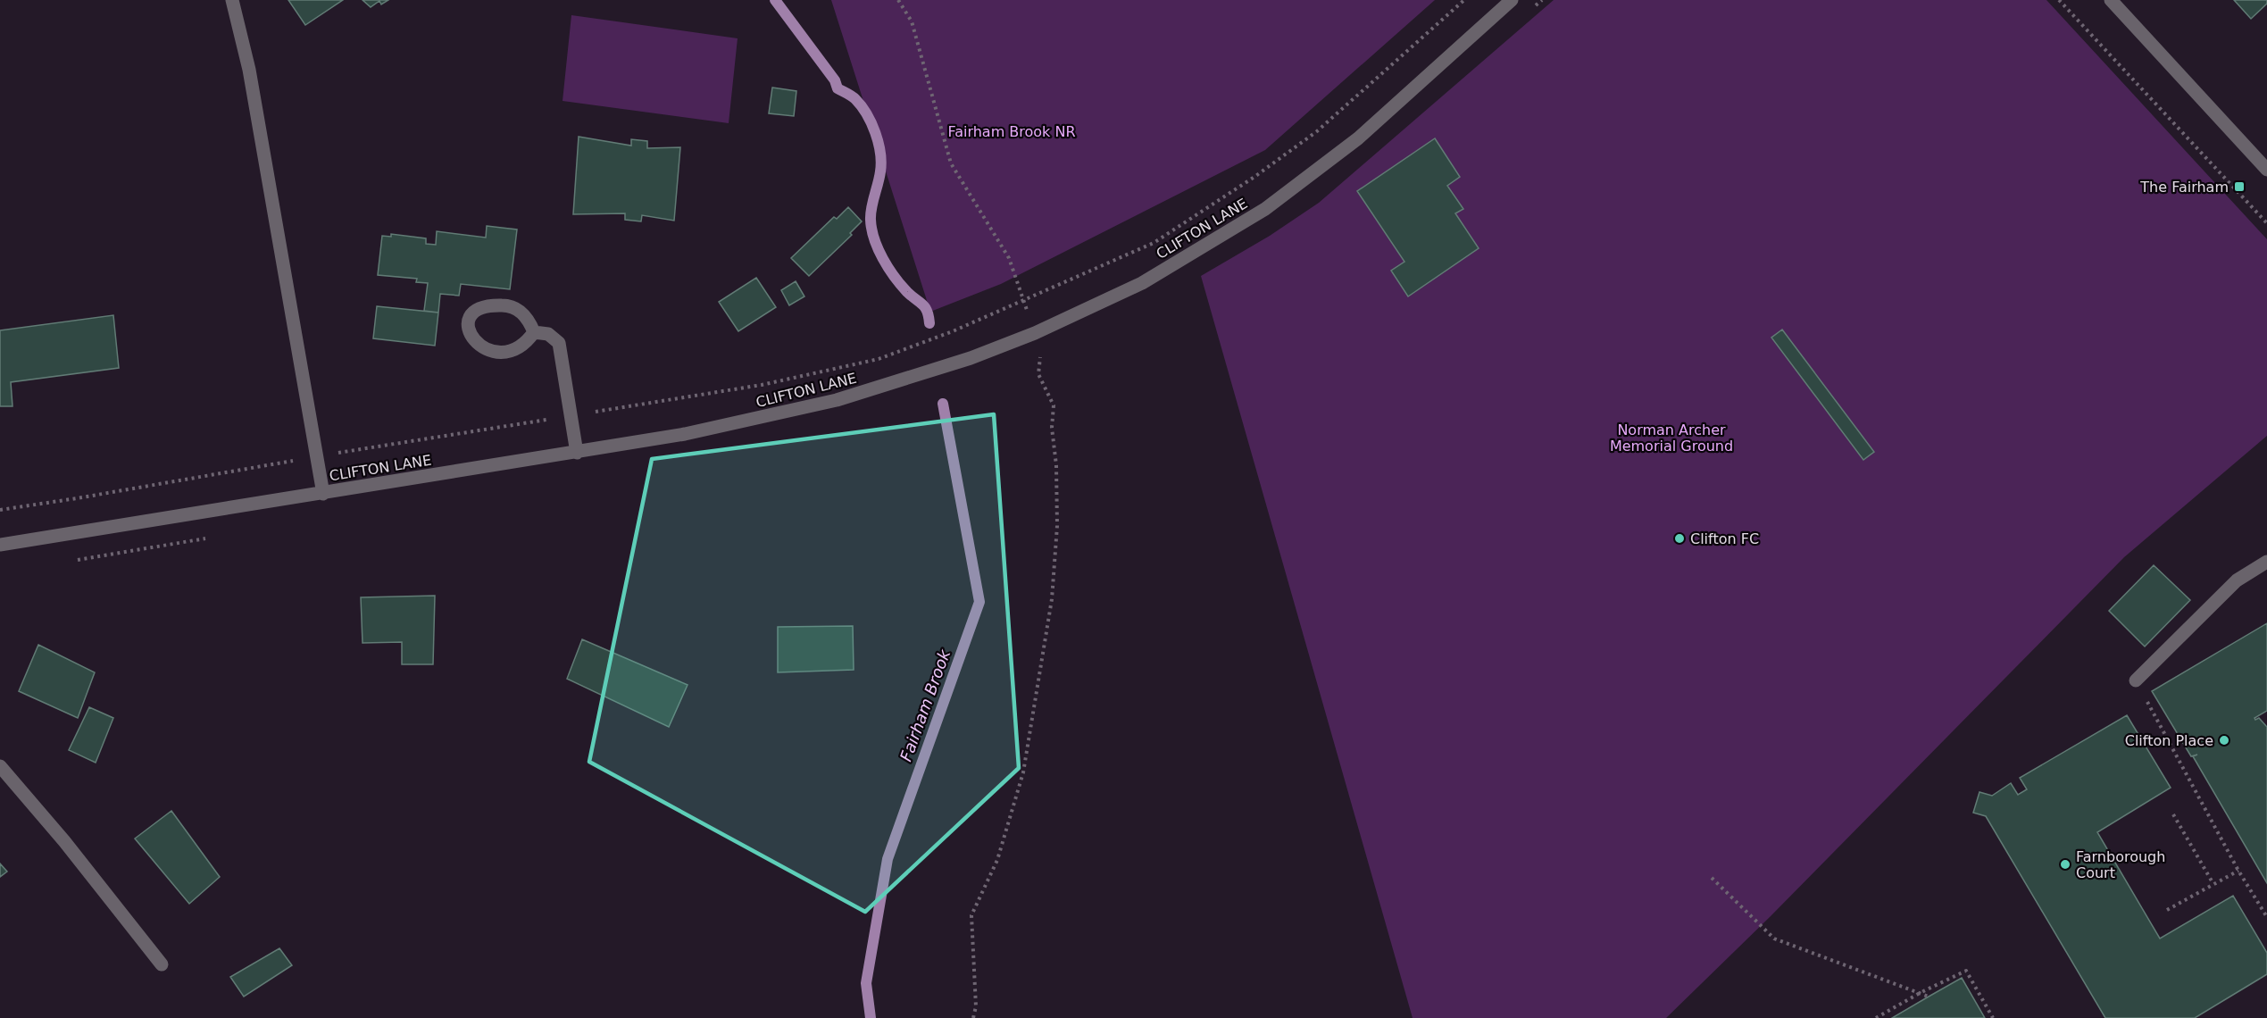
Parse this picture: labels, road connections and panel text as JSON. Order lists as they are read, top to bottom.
{
  "streets": {
    "street": ["CLIFTON LANE"]
  },
  "water": ["Fairham Brook"],
  "parks": ["Fairham Brook NR", "Norman Archer Memorial Ground"],
  "places": {
    "transit": ["The Fairham"],
    "other": ["Clifton FC", "Clifton Place", "Farnborough Court"]
  }
}
